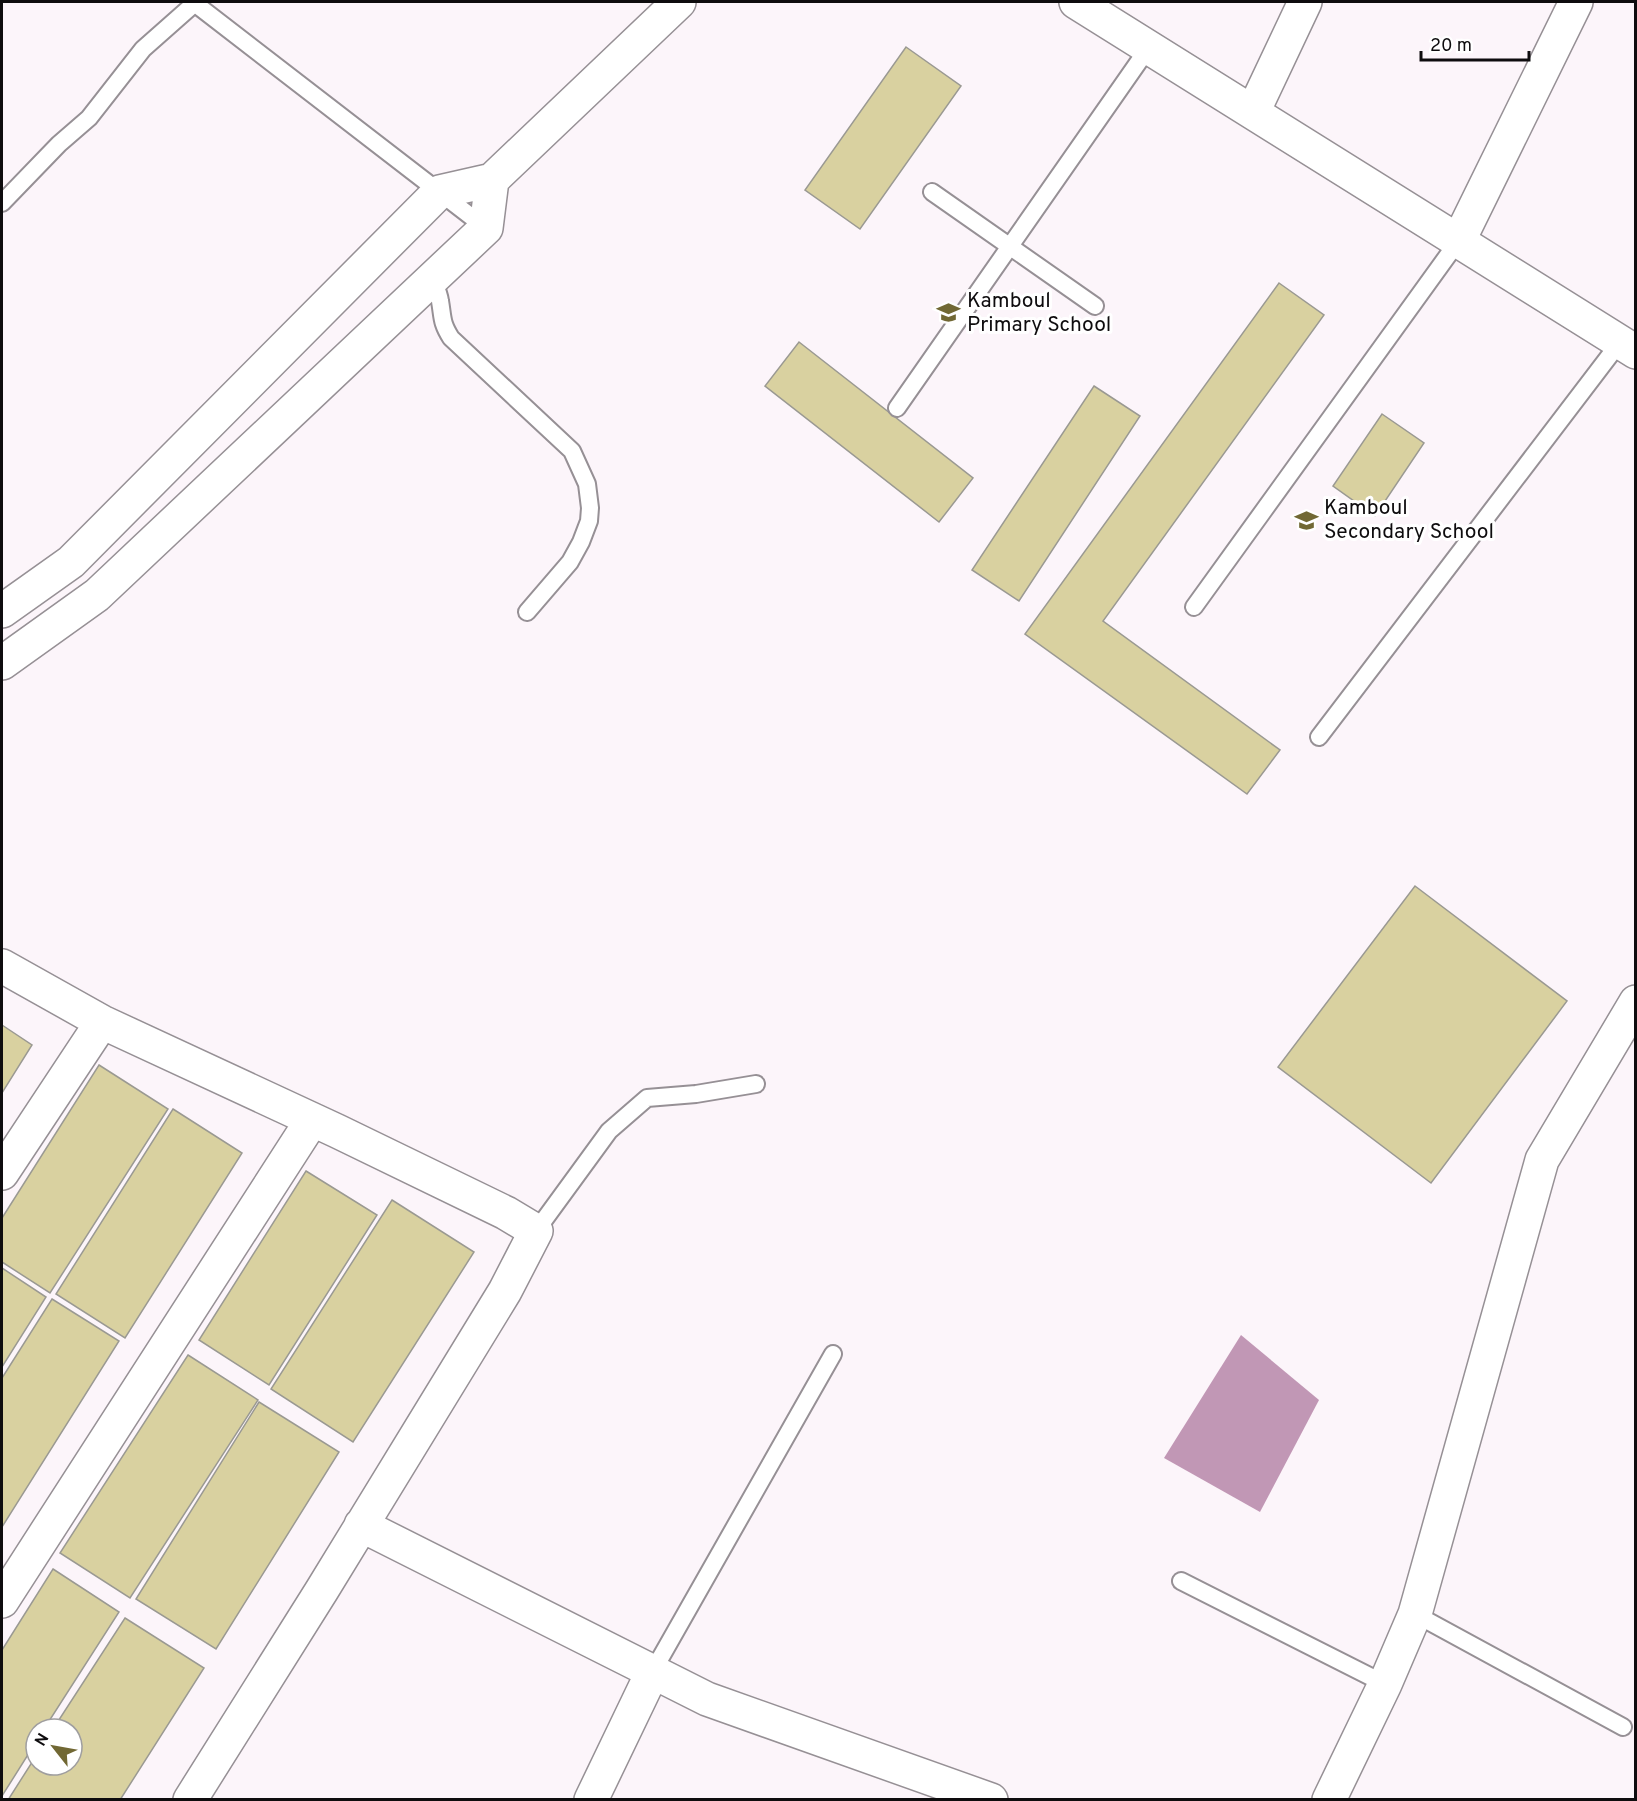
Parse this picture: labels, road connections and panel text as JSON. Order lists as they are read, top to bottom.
{
  "places": {
    "school or university": ["Kamboul Primary School", "Kamboul Secondary School"]
  },
  "scale_bar": "20 m",
  "north": "top left"
}
